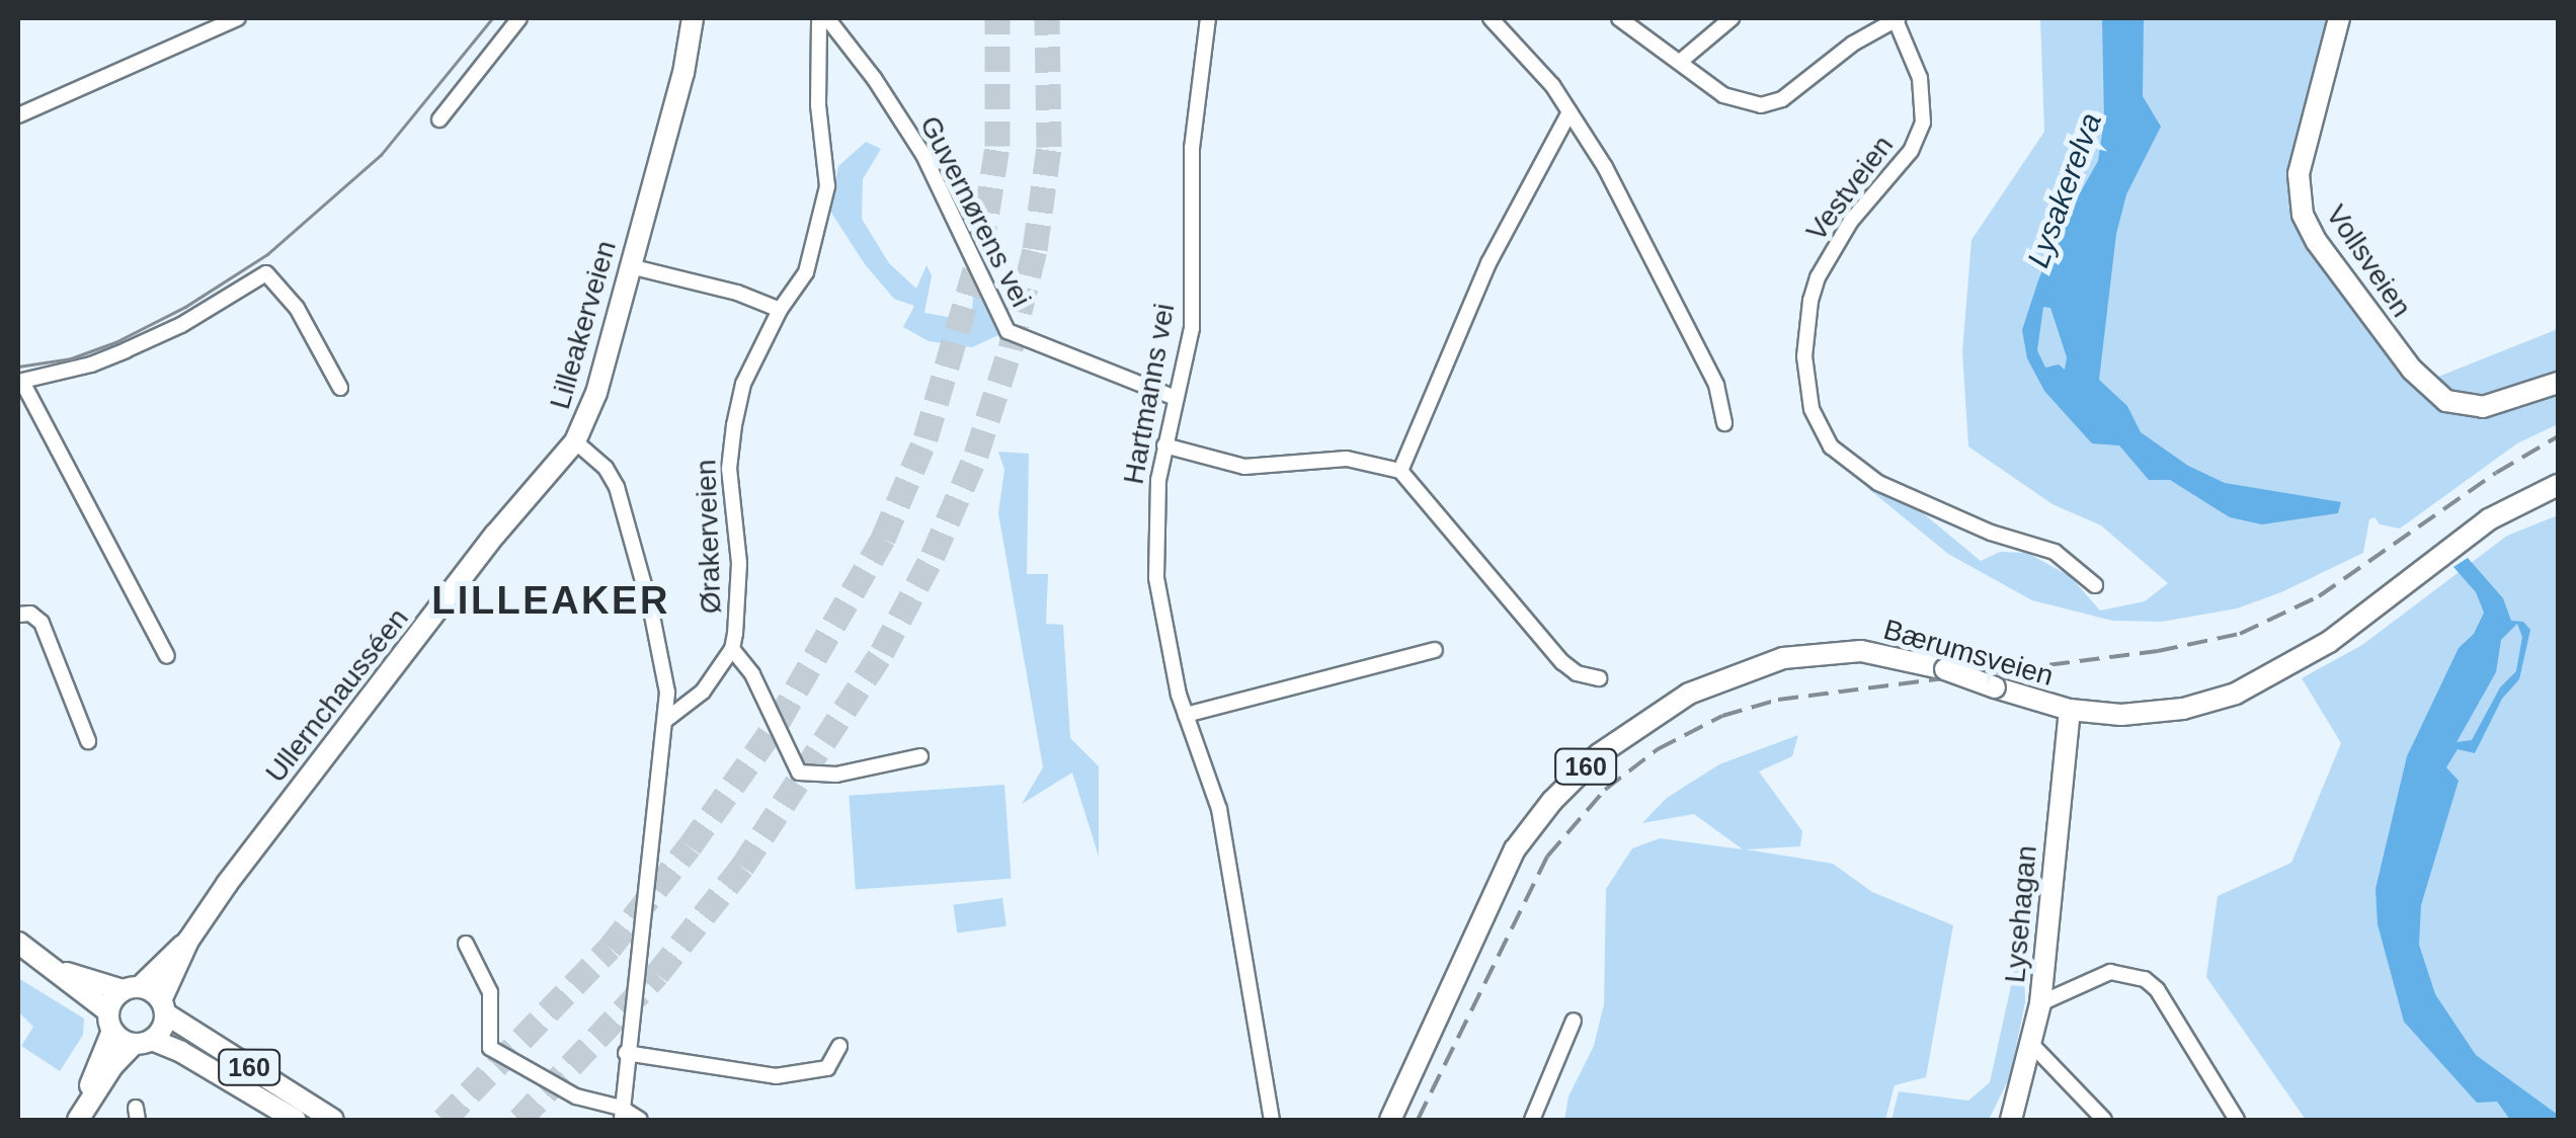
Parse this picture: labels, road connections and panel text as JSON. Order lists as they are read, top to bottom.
{
  "streets": {
    "main road": [
      "Vollsveien",
      "Lilleakerveien",
      "Bærumsveien",
      "Ullernchausséen",
      "160",
      "Lysehagan"
    ],
    "street": [
      "Vestveien",
      "Guvernørens vei",
      "Hartmanns vei",
      "Ørakerveien"
    ]
  },
  "crossings": [
    ["Guvernørens vei", "Hartmanns vei"],
    ["Lilleakerveien", "Ørakerveien"],
    ["Lilleakerveien", "Ullernchausséen"],
    ["Bærumsveien", "Lysehagan"],
    ["Ullernchausséen", "160"]
  ],
  "districts": ["LILLEAKER"],
  "water": ["Lysakerelva"]
}
